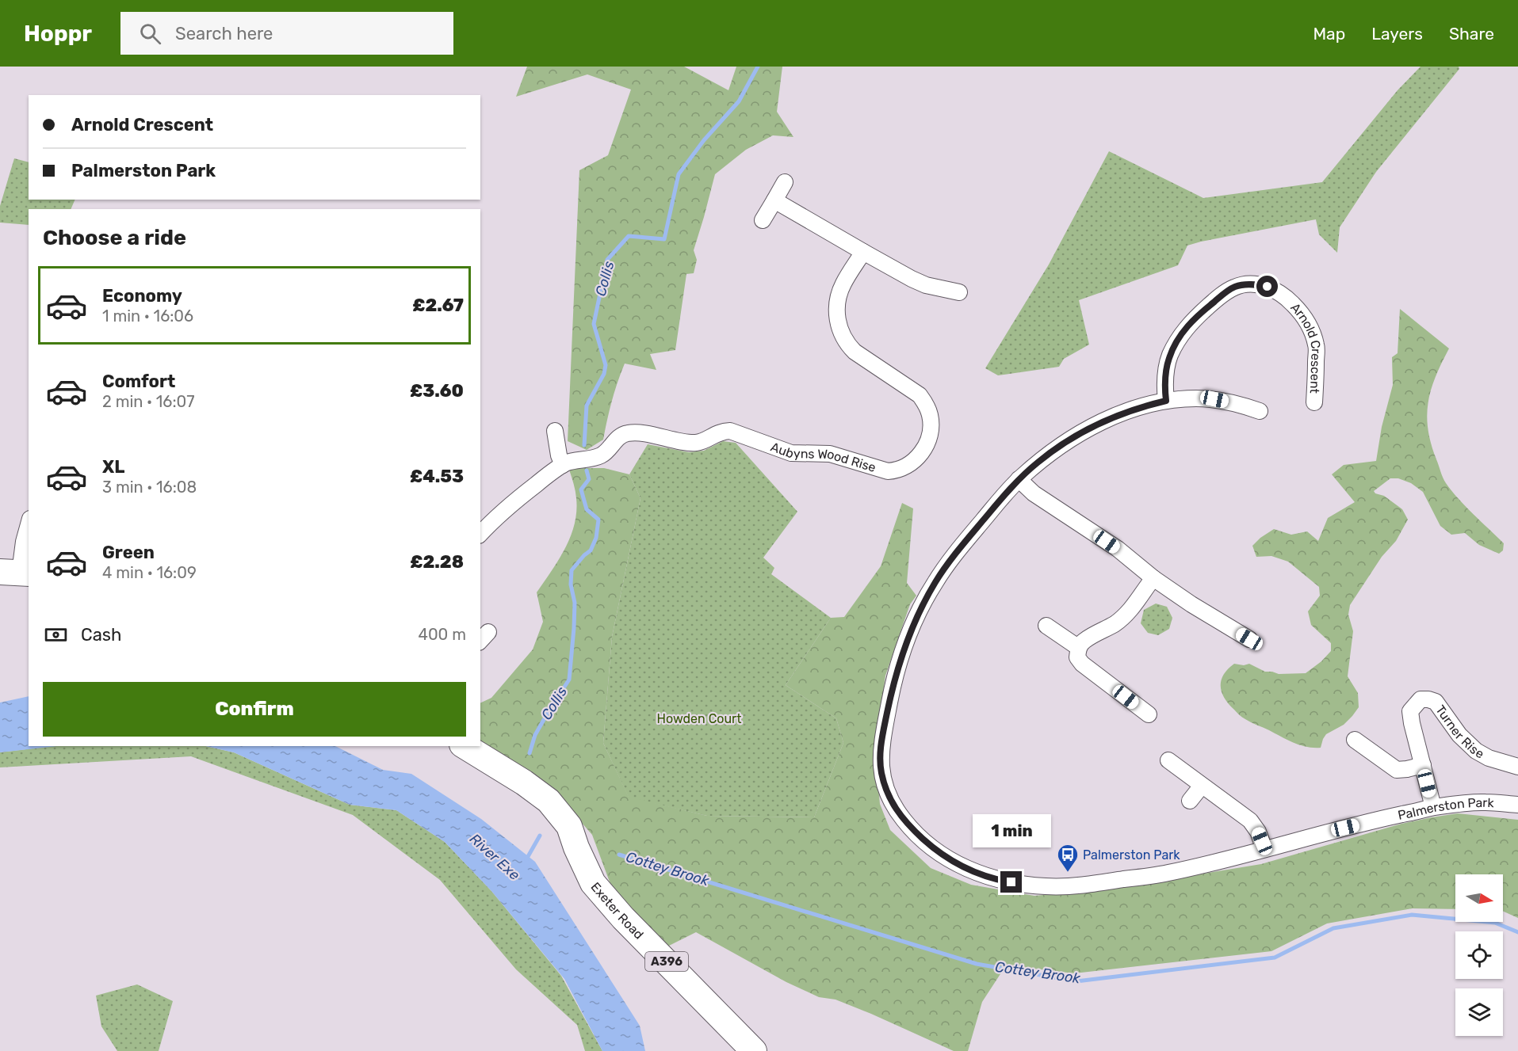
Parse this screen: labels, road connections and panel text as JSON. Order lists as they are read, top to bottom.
{
  "streets": {
    "main road": ["Exeter Road", "A396"],
    "street": [
      "Arnold Crescent",
      "Aubyns Wood Rise",
      "Turner Rise",
      "Palmerston Park"
    ]
  },
  "crossings": [
    ["Arnold Crescent", "Palmerston Park"],
    ["Turner Rise", "Palmerston Park"]
  ],
  "water": ["Collis", "River Exe", "Cottey Brook"],
  "parks": ["Howden Court"],
  "places": {
    "bus stop": ["Palmerston Park"]
  },
  "north": "right",
  "page": {
    "header": "Hoppr",
    "search": "Search here",
    "nav": ["Map", "Layers", "Share"],
    "banner": ["Arnold Crescent", "Palmerston Park"],
    "heading": "Choose a ride",
    "list": [
      {
        "name": "Economy",
        "note": "1 min · 16:06",
        "value": "£2.67"
      },
      {
        "name": "Comfort",
        "note": "2 min · 16:07",
        "value": "£3.60"
      },
      {
        "name": "XL",
        "note": "3 min · 16:08",
        "value": "£4.53"
      },
      {
        "name": "Green",
        "note": "4 min · 16:09",
        "value": "£2.28"
      }
    ],
    "pay": ["Cash", "400 m"],
    "buttons": "Confirm",
    "bubble": "1 min"
  }
}
